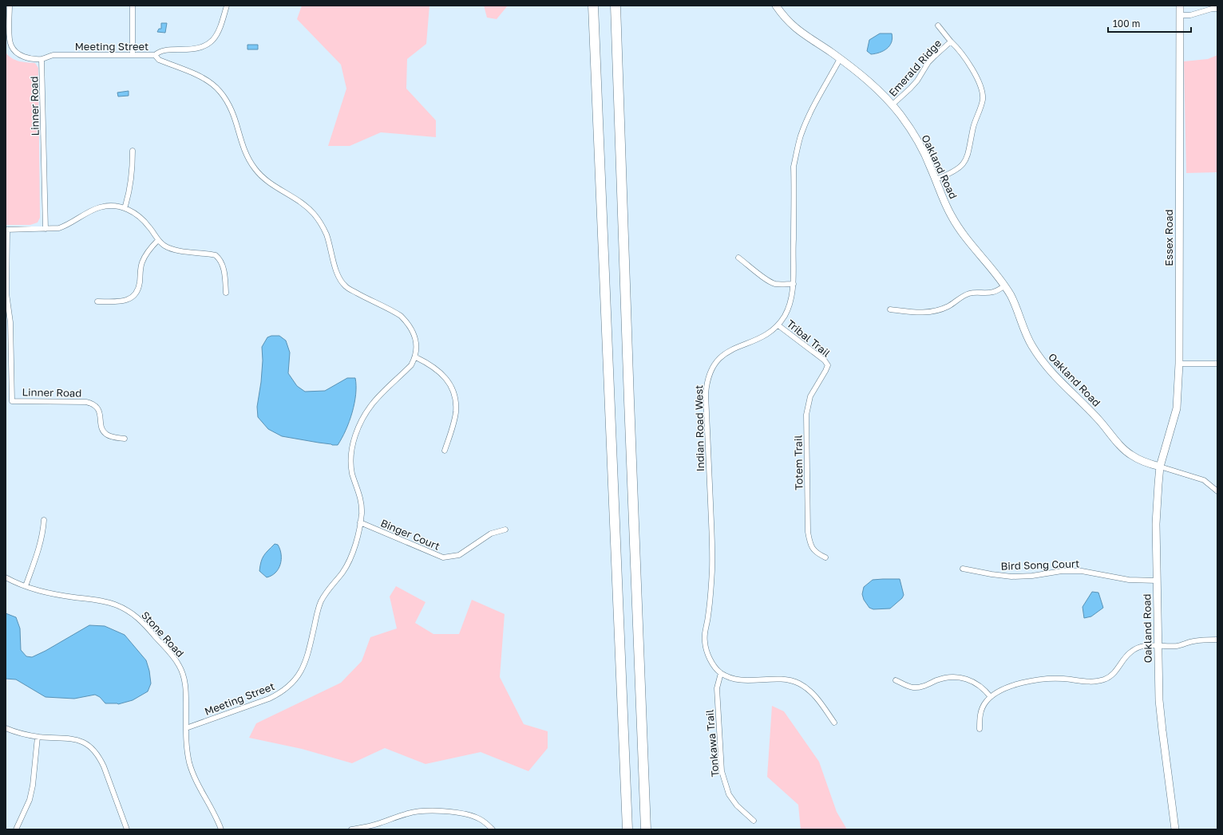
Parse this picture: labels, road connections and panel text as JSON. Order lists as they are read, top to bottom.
{
  "streets": {
    "street": [
      "Meeting Street",
      "Emerald Ridge",
      "Linner Road",
      "Oakland Road",
      "Essex Road",
      "Tribal Trail",
      "Indian Road West",
      "Totem Trail",
      "Binger Court",
      "Bird Song Court",
      "Stone Road",
      "Tonkawa Trail"
    ]
  },
  "crossings": [
    ["Meeting Street", "Linner Road"],
    ["Meeting Street", "Binger Court"],
    ["Meeting Street", "Stone Road"],
    ["Emerald Ridge", "Oakland Road"],
    ["Oakland Road", "Essex Road"],
    ["Oakland Road", "Indian Road West"],
    ["Oakland Road", "Bird Song Court"],
    ["Tribal Trail", "Indian Road West"],
    ["Tribal Trail", "Totem Trail"],
    ["Indian Road West", "Tonkawa Trail"]
  ],
  "scale_bar": "100 m"
}
